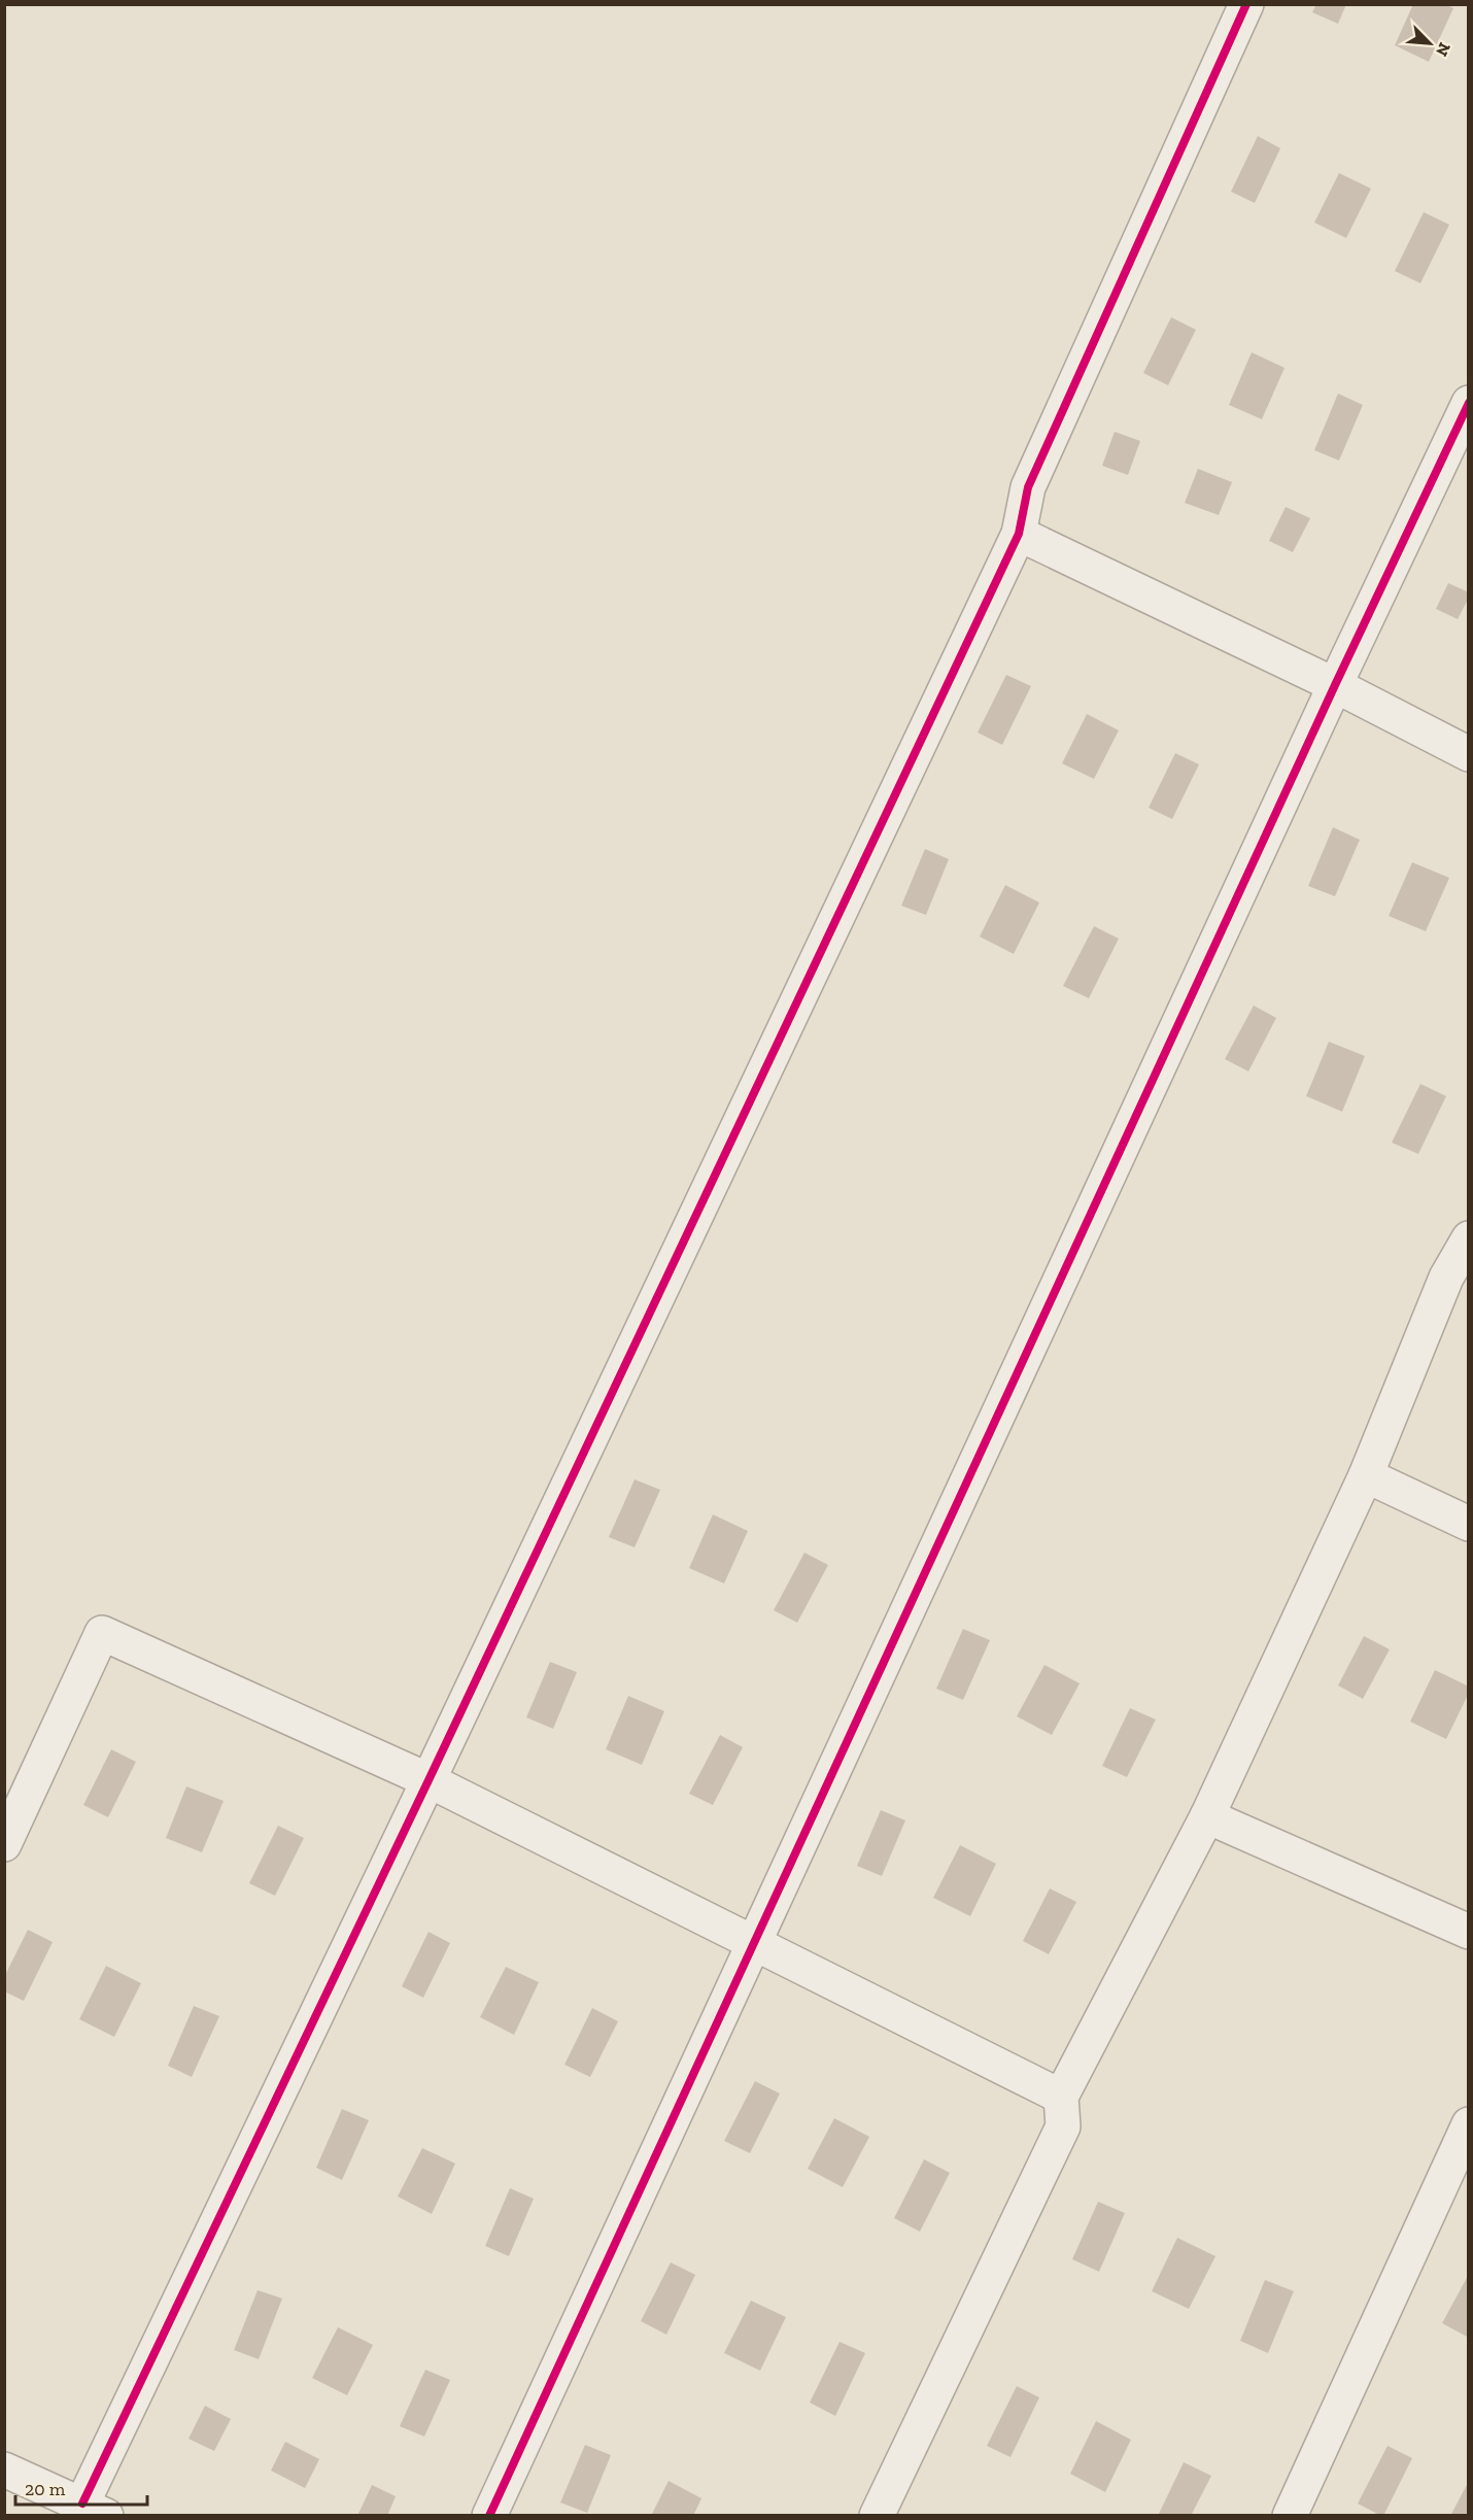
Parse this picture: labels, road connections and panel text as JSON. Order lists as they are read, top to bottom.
{
  "scale_bar": "20 m",
  "north": "bottom right"
}
